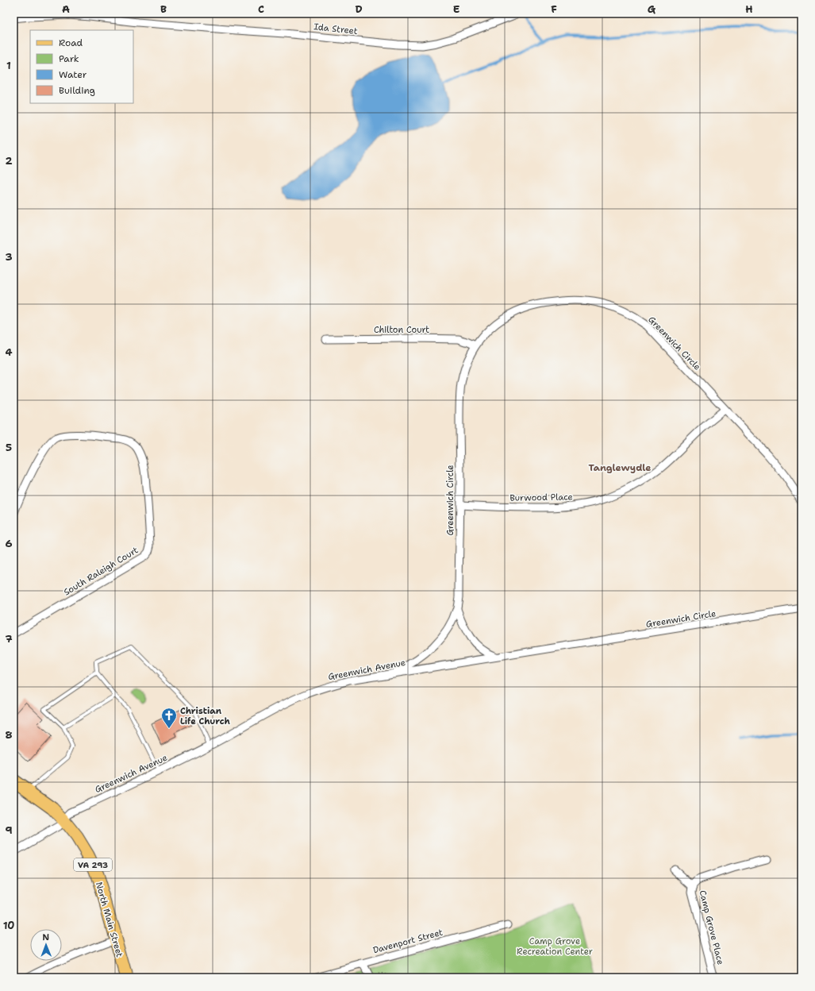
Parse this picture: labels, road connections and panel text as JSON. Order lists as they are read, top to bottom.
{
  "streets": {
    "main road": ["VA 293", "North Main Street"],
    "street": [
      "Ida Street",
      "Chilton Court",
      "Greenwich Circle",
      "Burwood Place",
      "South Raleigh Court",
      "Greenwich Avenue",
      "Camp Grove Place",
      "Davenport Street"
    ]
  },
  "crossings": [
    ["Chilton Court", "Greenwich Circle"],
    ["Greenwich Circle", "Burwood Place"],
    ["Greenwich Circle", "Greenwich Avenue"],
    ["Greenwich Avenue", "North Main Street"]
  ],
  "districts": ["Tanglewydle"],
  "parks": ["Camp Grove Recreation Center"],
  "places": {
    "church": ["Christian Life Church"]
  },
  "legend": [
    "Road",
    "Park",
    "Water",
    "Building"
  ],
  "north": "top",
  "grid": {
    "columns": [
      "A",
      "B",
      "C",
      "D",
      "E",
      "F",
      "G",
      "H"
    ],
    "rows": [
      "1",
      "2",
      "3",
      "4",
      "5",
      "6",
      "7",
      "8",
      "9",
      "10"
    ]
  }
}
